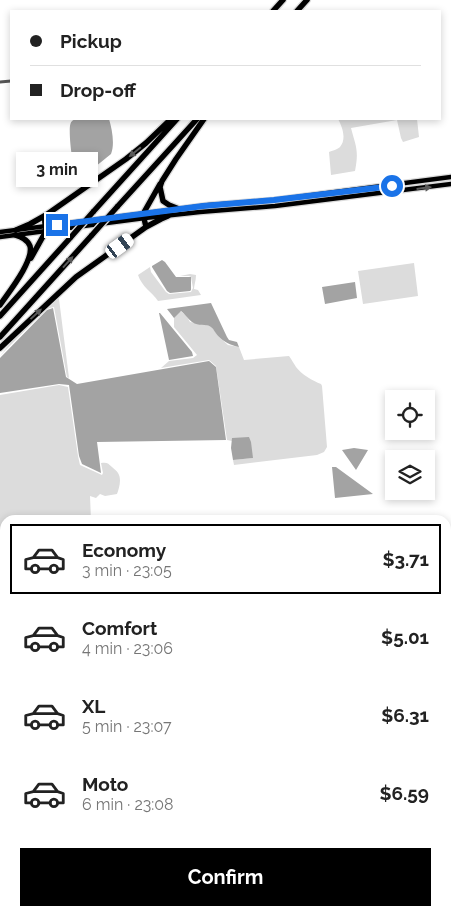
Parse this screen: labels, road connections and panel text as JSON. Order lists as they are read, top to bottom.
{
  "page": {
    "banner": ["Pickup", "Drop-off"],
    "bubble": "3 min",
    "list": [
      {
        "name": "Economy",
        "note": "3 min · 23:05",
        "value": "$3.71"
      },
      {
        "name": "Comfort",
        "note": "4 min · 23:06",
        "value": "$5.01"
      },
      {
        "name": "XL",
        "note": "5 min · 23:07",
        "value": "$6.31"
      },
      {
        "name": "Moto",
        "note": "6 min · 23:08",
        "value": "$6.59"
      }
    ],
    "buttons": "Confirm"
  }
}
